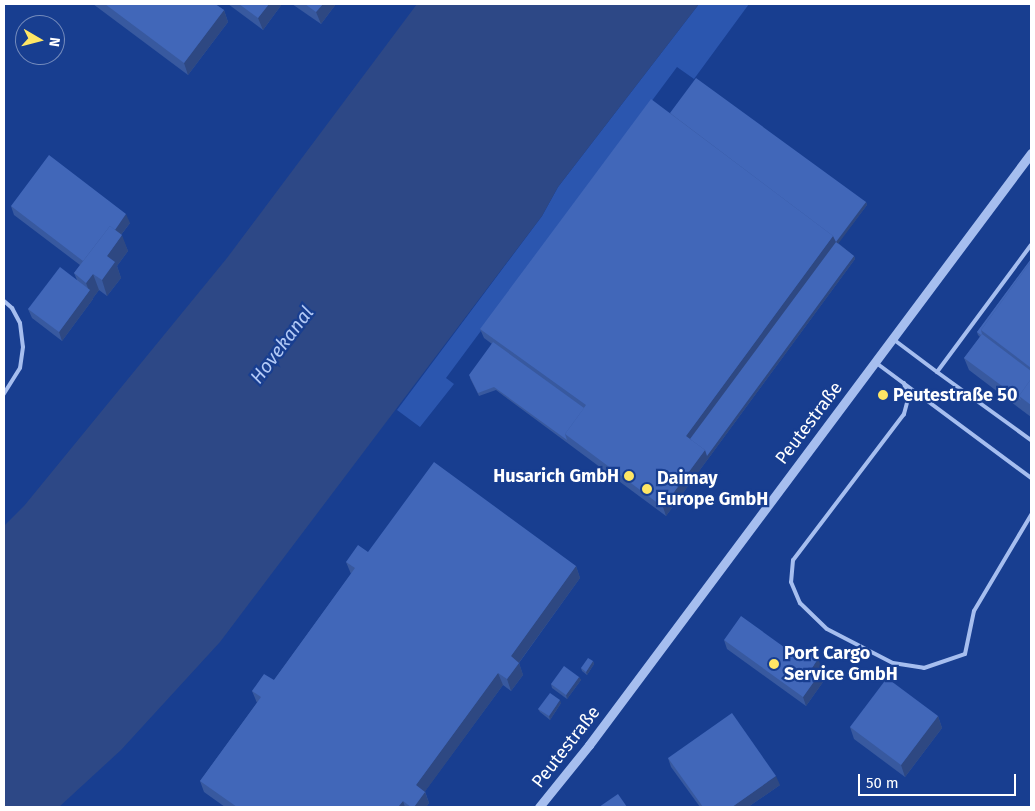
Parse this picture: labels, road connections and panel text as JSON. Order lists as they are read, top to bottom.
{
  "streets": {
    "street": ["Peutestraße"]
  },
  "water": ["Hovekanal"],
  "places": [
    "Peutestraße 50",
    "Husarich GmbH",
    "Daimay Europe GmbH",
    "Port Cargo Service GmbH"
  ],
  "scale_bar": "50 m",
  "north": "right"
}
